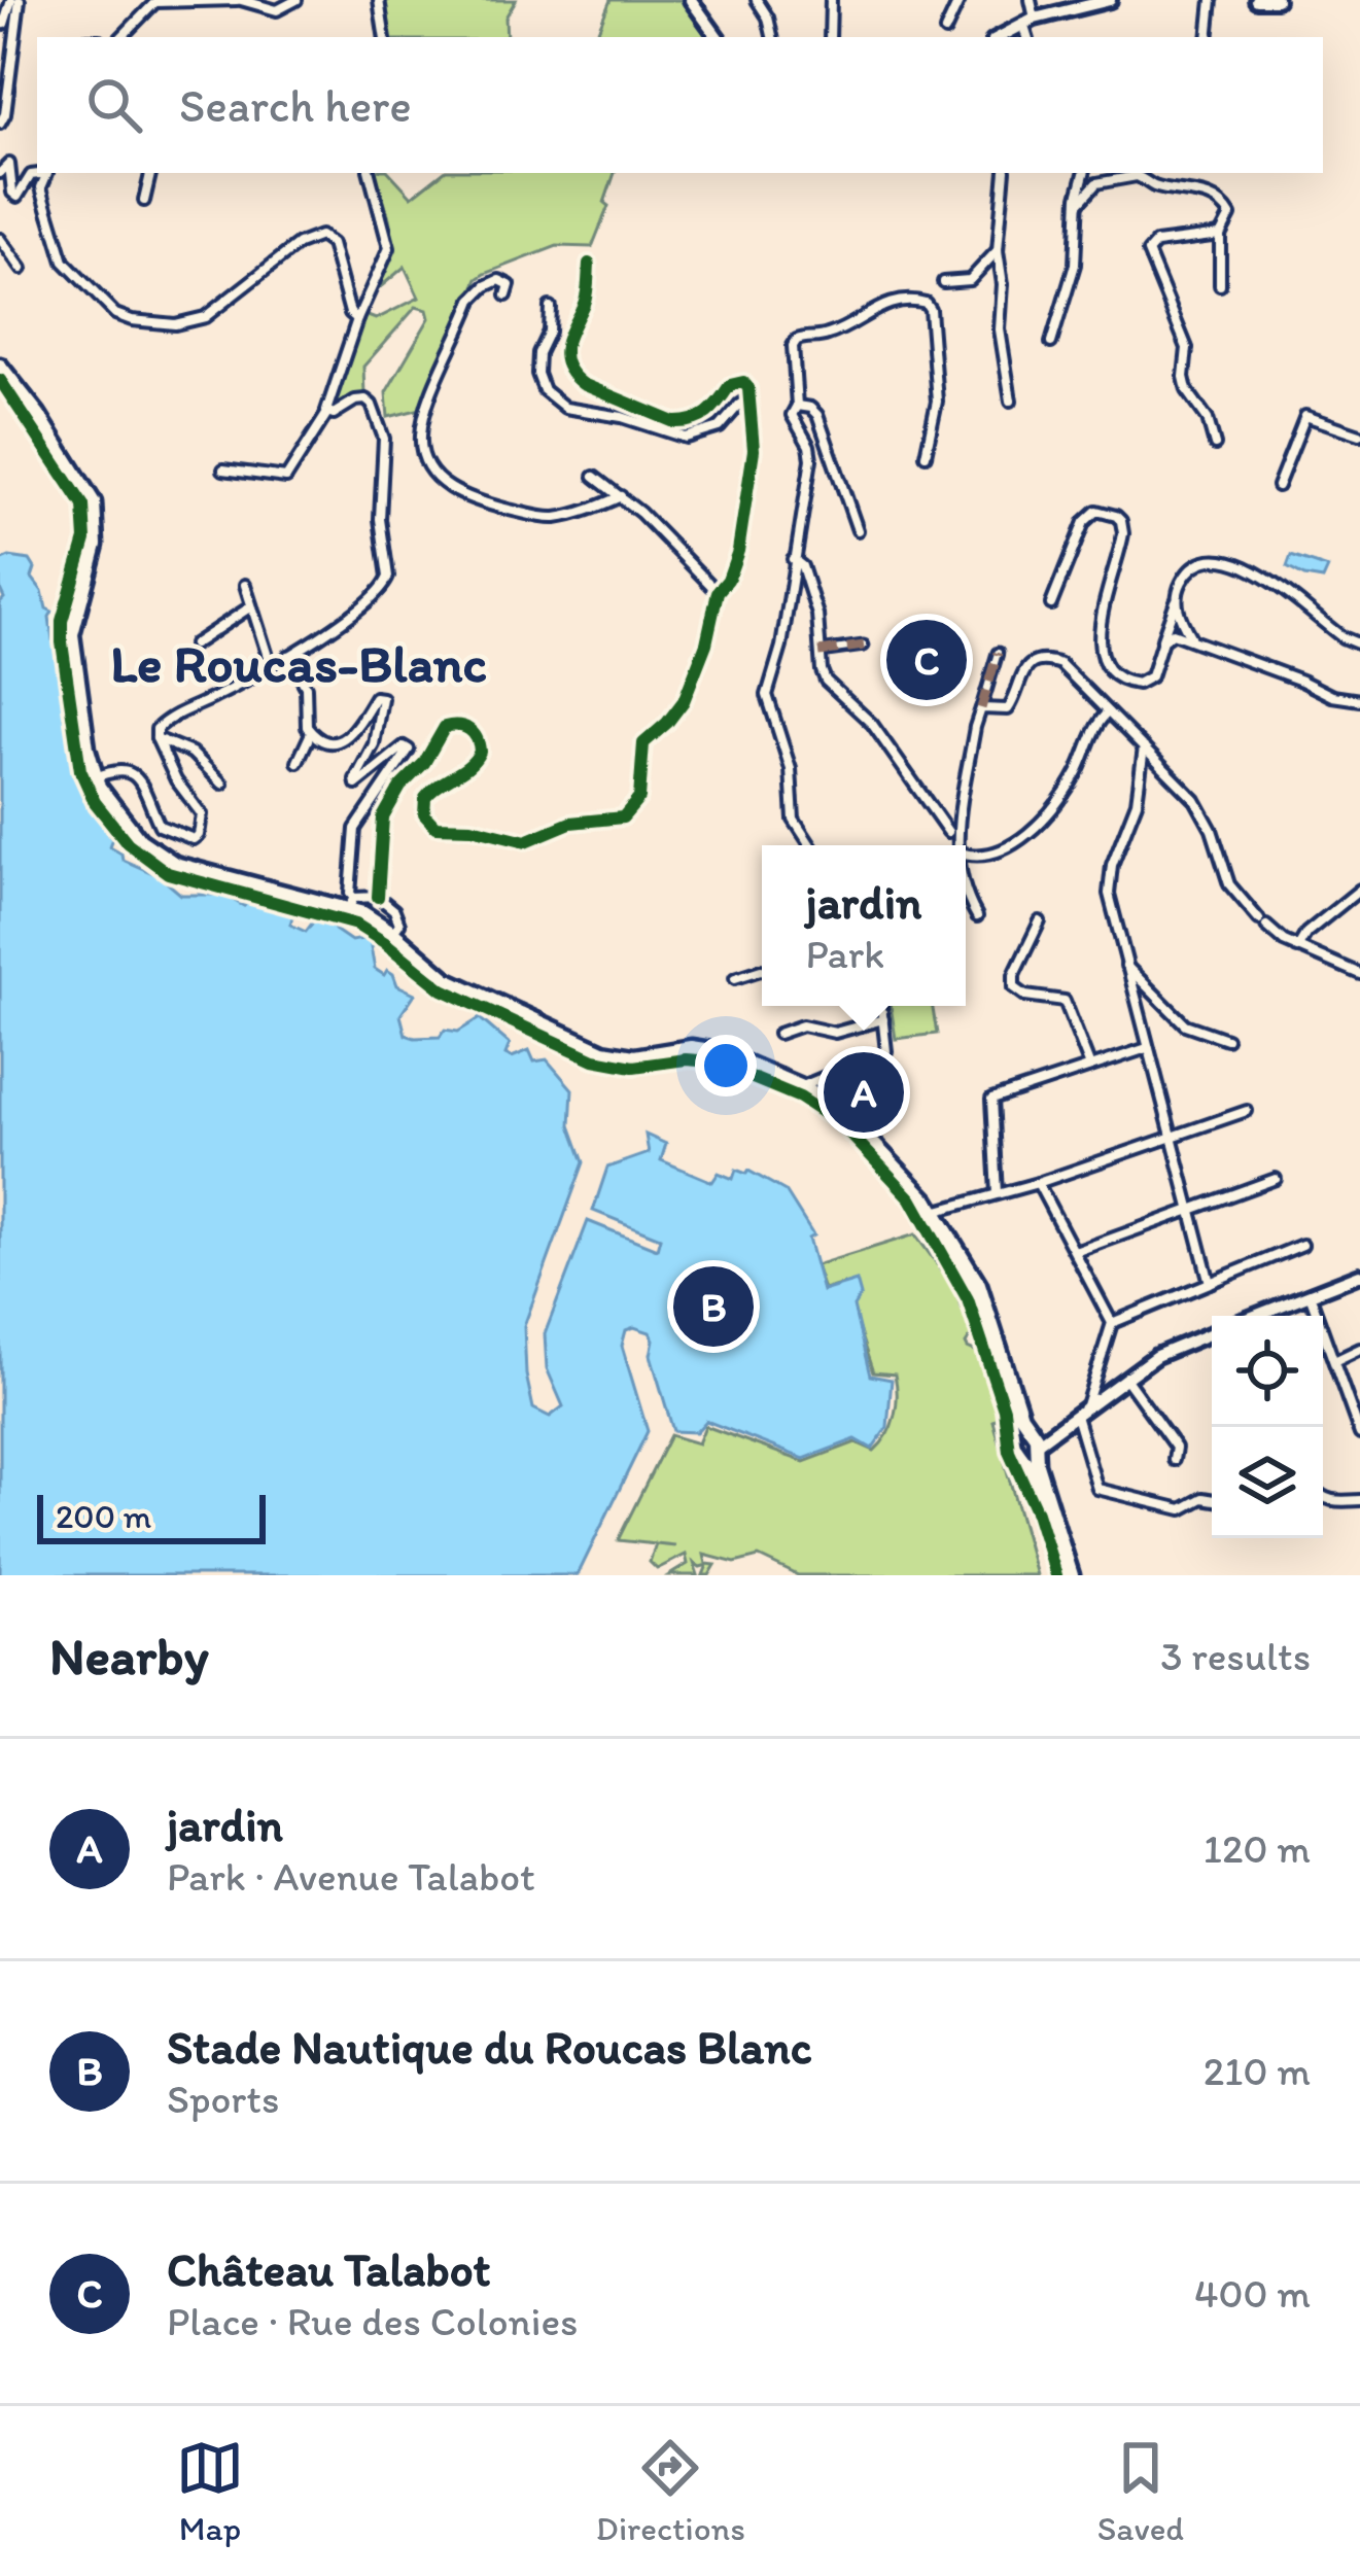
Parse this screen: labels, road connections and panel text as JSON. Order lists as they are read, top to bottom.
{
  "districts": ["Le Roucas-Blanc"],
  "scale_bar": "200 m",
  "page": {
    "search": "Search here",
    "pins": ["C", "A", "B"],
    "popup": ["jardin", "Park"],
    "scale": "200 m",
    "heading": ["Nearby", "3 results"],
    "list": [
      {
        "mark": "A",
        "name": "jardin",
        "note": "Park · Avenue Talabot",
        "value": "120 m"
      },
      {
        "mark": "B",
        "name": "Stade Nautique du Roucas Blanc",
        "note": "Sports",
        "value": "210 m"
      },
      {
        "mark": "C",
        "name": "Château Talabot",
        "note": "Place · Rue des Colonies",
        "value": "400 m"
      }
    ],
    "nav": ["Map", "Directions", "Saved"]
  }
}
